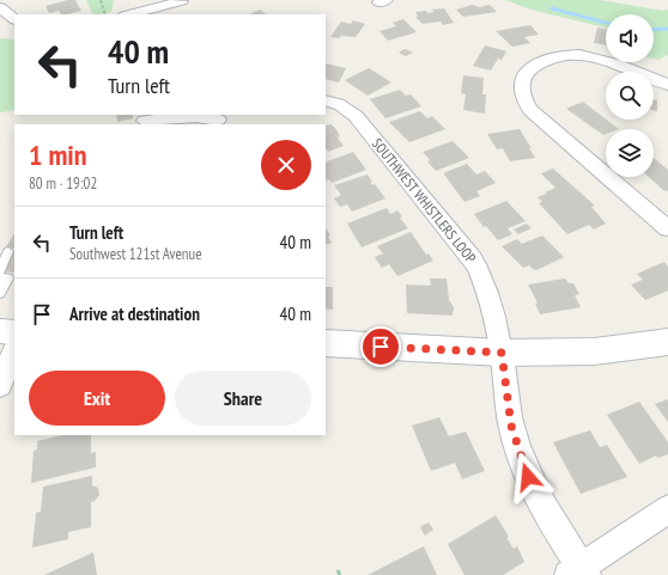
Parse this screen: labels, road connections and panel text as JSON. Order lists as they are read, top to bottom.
{
  "streets": {
    "street": ["SOUTHWEST WHISTLERS LOOP"]
  },
  "page": {
    "turn": ["40 m", "Turn left"],
    "heading": ["1 min", "80 m · 19:02"],
    "list": [
      {
        "name": "Turn left",
        "note": "Southwest 121st Avenue",
        "value": "40 m"
      },
      {
        "name": "Arrive at destination",
        "value": "40 m"
      }
    ],
    "buttons": ["Exit", "Share"]
  }
}
